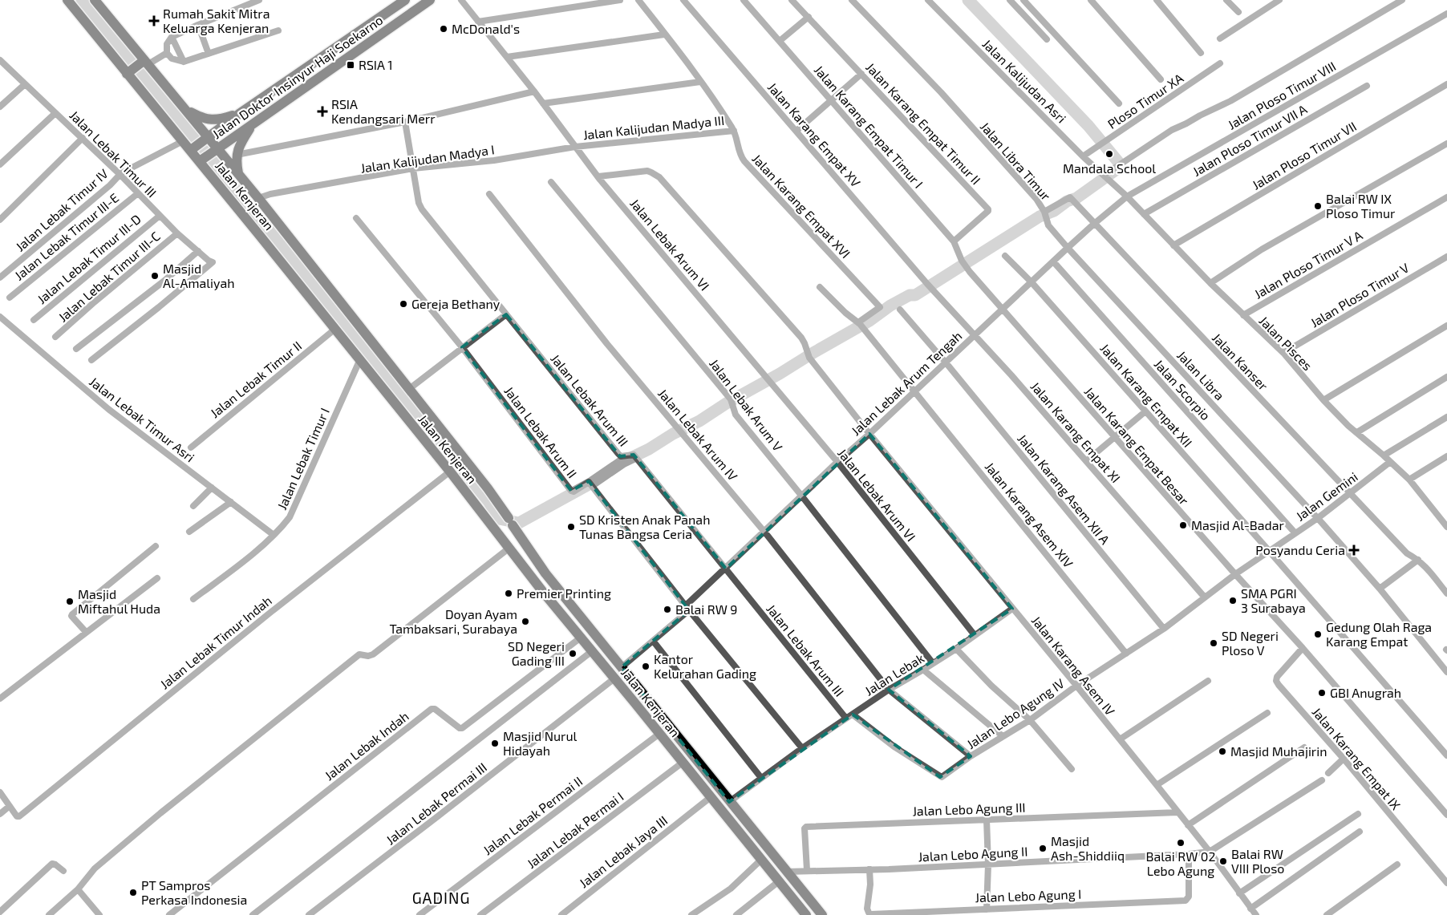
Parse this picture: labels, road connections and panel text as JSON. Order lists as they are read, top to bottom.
{
  "streets": {
    "main road": ["Jalan Doktor Insinyur Haji Soekarno", "Jalan Kenjeran"],
    "street": [
      "Jalan Kalijudan Asri",
      "Jalan Ploso Timur VIII",
      "Ploso Timur XA",
      "Jalan Karang Empat Timur II",
      "Jalan Karang Empat Timur I",
      "Jalan Kalijudan Madya III",
      "Jalan Karang Empat XV",
      "Jalan Ploso Timur VII A",
      "Jalan Lebak Timur III",
      "Jalan Ploso Timur VII",
      "Jalan Kalijudan Madya I",
      "Jalan Libra Timur",
      "Jalan Karang Empat XVI",
      "Jalan Lebak Timur IV",
      "Jalan Lebak Timur III-E",
      "Jalan Lebak Arum VI",
      "Jalan Lebak Timur III-D",
      "Jalan Ploso Timur V A",
      "Jalan Lebak Timur III-C",
      "Jalan Ploso Timur V",
      "Jalan Pisces",
      "Jalan Kanser",
      "Jalan Libra",
      "Jalan Lebak Timur II",
      "Jalan Lebak Arum Tengah",
      "Jalan Scorpio",
      "Jalan Karang Empat XII",
      "Jalan Lebak Arum III",
      "Jalan Lebak Arum V",
      "Jalan Lebak Timur Asri",
      "Jalan Lebak Arum II",
      "Jalan Karang Empat XI",
      "Jalan Lebak Arum IV",
      "Jalan Karang Empat Besar",
      "Jalan Lebak Timur I",
      "Jalan Karang Asem XII A",
      "Jalan Gemini",
      "Jalan Karang Asem XIV",
      "Jalan Lebak Timur Indah",
      "Jalan Karang Asem IV",
      "Jalan Lebak",
      "Jalan Lebo Agung IV",
      "Jalan Lebak Indah",
      "Jalan Karang Empat IX",
      "Jalan Lebak Permai III",
      "Jalan Lebo Agung III",
      "Jalan Lebak Permai II",
      "Jalan Lebak Permai I",
      "Jalan Lebak Jaya III",
      "Jalan Lebo Agung II",
      "Jalan Lebo Agung I"
    ]
  },
  "crossings": [
    ["Jalan Doktor Insinyur Haji Soekarno", "Jalan Kenjeran"],
    ["Jalan Kalijudan Asri", "Ploso Timur XA"],
    ["Jalan Kalijudan Asri", "Jalan Pisces"],
    ["Jalan Ploso Timur VIII", "Jalan Pisces"],
    ["Jalan Ploso Timur VIII", "Jalan Lebak Arum Tengah"],
    ["Jalan Karang Empat Timur II", "Jalan Karang Empat Timur I"],
    ["Jalan Karang Empat Timur I", "Jalan Karang Empat Besar"],
    ["Jalan Kalijudan Madya III", "Jalan Kalijudan Madya I"],
    ["Jalan Kalijudan Madya III", "Jalan Karang Empat XVI"],
    ["Jalan Kalijudan Madya III", "Jalan Lebak Arum VI"],
    ["Jalan Karang Empat XV", "Jalan Karang Empat XI"],
    ["Jalan Ploso Timur VII A", "Jalan Pisces"],
    ["Jalan Lebak Timur III", "Jalan Lebak Timur IV"],
    ["Jalan Lebak Timur III", "Jalan Lebak Timur III-E"],
    ["Jalan Lebak Timur III", "Jalan Lebak Timur III-D"],
    ["Jalan Lebak Timur III", "Jalan Lebak Timur III-C"],
    ["Jalan Ploso Timur VII", "Jalan Pisces"],
    ["Jalan Kalijudan Madya I", "Jalan Kenjeran"],
    ["Jalan Kalijudan Madya I", "Jalan Lebak Arum VI"],
    ["Jalan Kalijudan Madya I", "Jalan Lebak Arum III"],
    ["Jalan Libra Timur", "Jalan Kanser"],
    ["Jalan Libra Timur", "Jalan Libra"],
    ["Jalan Libra Timur", "Jalan Lebak Arum Tengah"],
    ["Jalan Kenjeran", "Jalan Lebak Timur IV"],
    ["Jalan Kenjeran", "Jalan Lebak Timur II"],
    ["Jalan Kenjeran", "Jalan Lebak Arum Tengah"],
    ["Jalan Kenjeran", "Jalan Lebak Timur I"],
    ["Jalan Kenjeran", "Jalan Lebak Timur Indah"],
    ["Jalan Kenjeran", "Jalan Lebak"],
    ["Jalan Kenjeran", "Jalan Lebak Indah"],
    ["Jalan Kenjeran", "Jalan Lebak Permai III"],
    ["Jalan Kenjeran", "Jalan Lebak Permai II"],
    ["Jalan Kenjeran", "Jalan Lebak Permai I"],
    ["Jalan Kenjeran", "Jalan Lebak Jaya III"],
    ["Jalan Kenjeran", "Jalan Lebo Agung II"],
    ["Jalan Lebak Arum VI", "Jalan Lebak Arum Tengah"],
    ["Jalan Lebak Arum VI", "Jalan Lebak"],
    ["Jalan Ploso Timur V A", "Jalan Pisces"],
    ["Jalan Ploso Timur V", "Jalan Pisces"],
    ["Jalan Pisces", "Jalan Lebak Arum Tengah"],
    ["Jalan Pisces", "Jalan Gemini"],
    ["Jalan Kanser", "Jalan Lebak Arum Tengah"],
    ["Jalan Kanser", "Jalan Gemini"],
    ["Jalan Libra", "Jalan Lebak Arum Tengah"],
    ["Jalan Libra", "Jalan Gemini"],
    ["Jalan Lebak Arum Tengah", "Jalan Scorpio"],
    ["Jalan Lebak Arum Tengah", "Jalan Karang Empat XII"],
    ["Jalan Lebak Arum Tengah", "Jalan Lebak Arum III"],
    ["Jalan Lebak Arum Tengah", "Jalan Lebak Arum V"],
    ["Jalan Lebak Arum Tengah", "Jalan Lebak Arum II"],
    ["Jalan Lebak Arum Tengah", "Jalan Karang Empat XI"],
    ["Jalan Lebak Arum Tengah", "Jalan Lebak Arum IV"],
    ["Jalan Lebak Arum Tengah", "Jalan Karang Empat Besar"],
    ["Jalan Lebak Arum Tengah", "Jalan Karang Asem XII A"],
    ["Jalan Lebak Arum Tengah", "Jalan Karang Asem XIV"],
    ["Jalan Lebak Arum Tengah", "Jalan Karang Asem IV"],
    ["Jalan Scorpio", "Jalan Gemini"],
    ["Jalan Karang Empat XII", "Jalan Gemini"],
    ["Jalan Lebak Arum III", "Jalan Lebak"],
    ["Jalan Lebak Arum V", "Jalan Lebak"],
    ["Jalan Lebak Timur Asri", "Jalan Lebak Timur I"],
    ["Jalan Lebak Arum II", "Jalan Lebak"],
    ["Jalan Lebak Arum IV", "Jalan Lebak"],
    ["Jalan Lebak Arum IV", "Jalan Lebo Agung IV"],
    ["Jalan Karang Empat Besar", "Jalan Gemini"],
    ["Jalan Karang Empat Besar", "Jalan Karang Empat IX"],
    ["Jalan Karang Asem XIV", "Jalan Lebo Agung IV"],
    ["Jalan Karang Asem IV", "Jalan Lebak"],
    ["Jalan Karang Asem IV", "Jalan Lebo Agung IV"],
    ["Jalan Karang Asem IV", "Jalan Lebo Agung III"],
    ["Jalan Karang Asem IV", "Jalan Lebo Agung II"],
    ["Jalan Lebak", "Jalan Lebo Agung IV"],
    ["Jalan Lebo Agung III", "Jalan Lebo Agung II"],
    ["Jalan Lebo Agung II", "Jalan Lebo Agung I"]
  ],
  "districts": ["GADING"],
  "places": {
    "health": ["Rumah Sakit Mitra Keluarga Kenjeran", "RSIA Kendangsari Merr", "Posyandu Ceria"],
    "other": [
      "McDonald's",
      "Mandala School",
      "Balai RW IX Ploso Timur",
      "Masjid Al-Amaliyah",
      "Gereja Bethany",
      "Masjid Al-Badar",
      "SD Kristen Anak Panah Tunas Bangsa Ceria",
      "Premier Printing",
      "SMA PGRI 3 Surabaya",
      "Masjid Miftahul Huda",
      "Balai RW 9",
      "Doyan Ayam Tambaksari, Surabaya",
      "Gedung Olah Raga Karang Empat",
      "SD Negeri Ploso V",
      "SD Negeri Gading III",
      "Kantor Kelurahan Gading",
      "GBI Anugrah",
      "Masjid Nurul Hidayah",
      "Masjid Muhajirin",
      "Balai RW 02 Lebo Agung",
      "Masjid Ash-Shiddiiq",
      "Balai RW VIII Ploso",
      "PT Sampros Perkasa Indonesia"
    ],
    "transit": ["RSIA 1"]
  }
}
